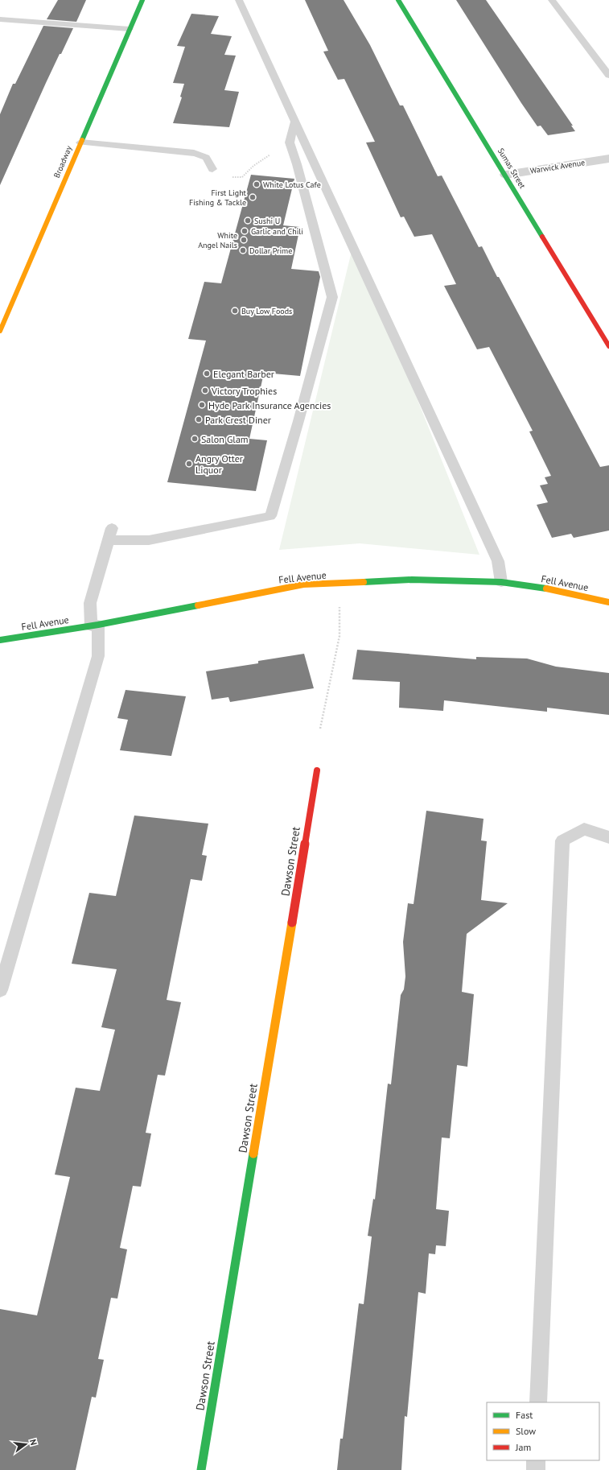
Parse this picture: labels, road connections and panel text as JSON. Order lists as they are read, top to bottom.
{
  "streets": {
    "street": [
      "Broadway",
      "Warwick Avenue",
      "Sumas Street",
      "Fell Avenue",
      "Dawson Street"
    ]
  },
  "crossings": [
    ["Warwick Avenue", "Sumas Street"]
  ],
  "places": [
    "White Lotus Cafe",
    "First Light Fishing & Tackle",
    "Sushi U",
    "Garlic and Chili",
    "White Angel Nails",
    "Dollar Prime",
    "Buy Low Foods",
    "Elegant Barber",
    "Victory Trophies",
    "Hyde Park Insurance Agencies",
    "Park Crest Diner",
    "Salon Glam",
    "Angry Otter Liquor"
  ],
  "legend": ["Fast", "Slow", "Jam"],
  "north": "right"
}
